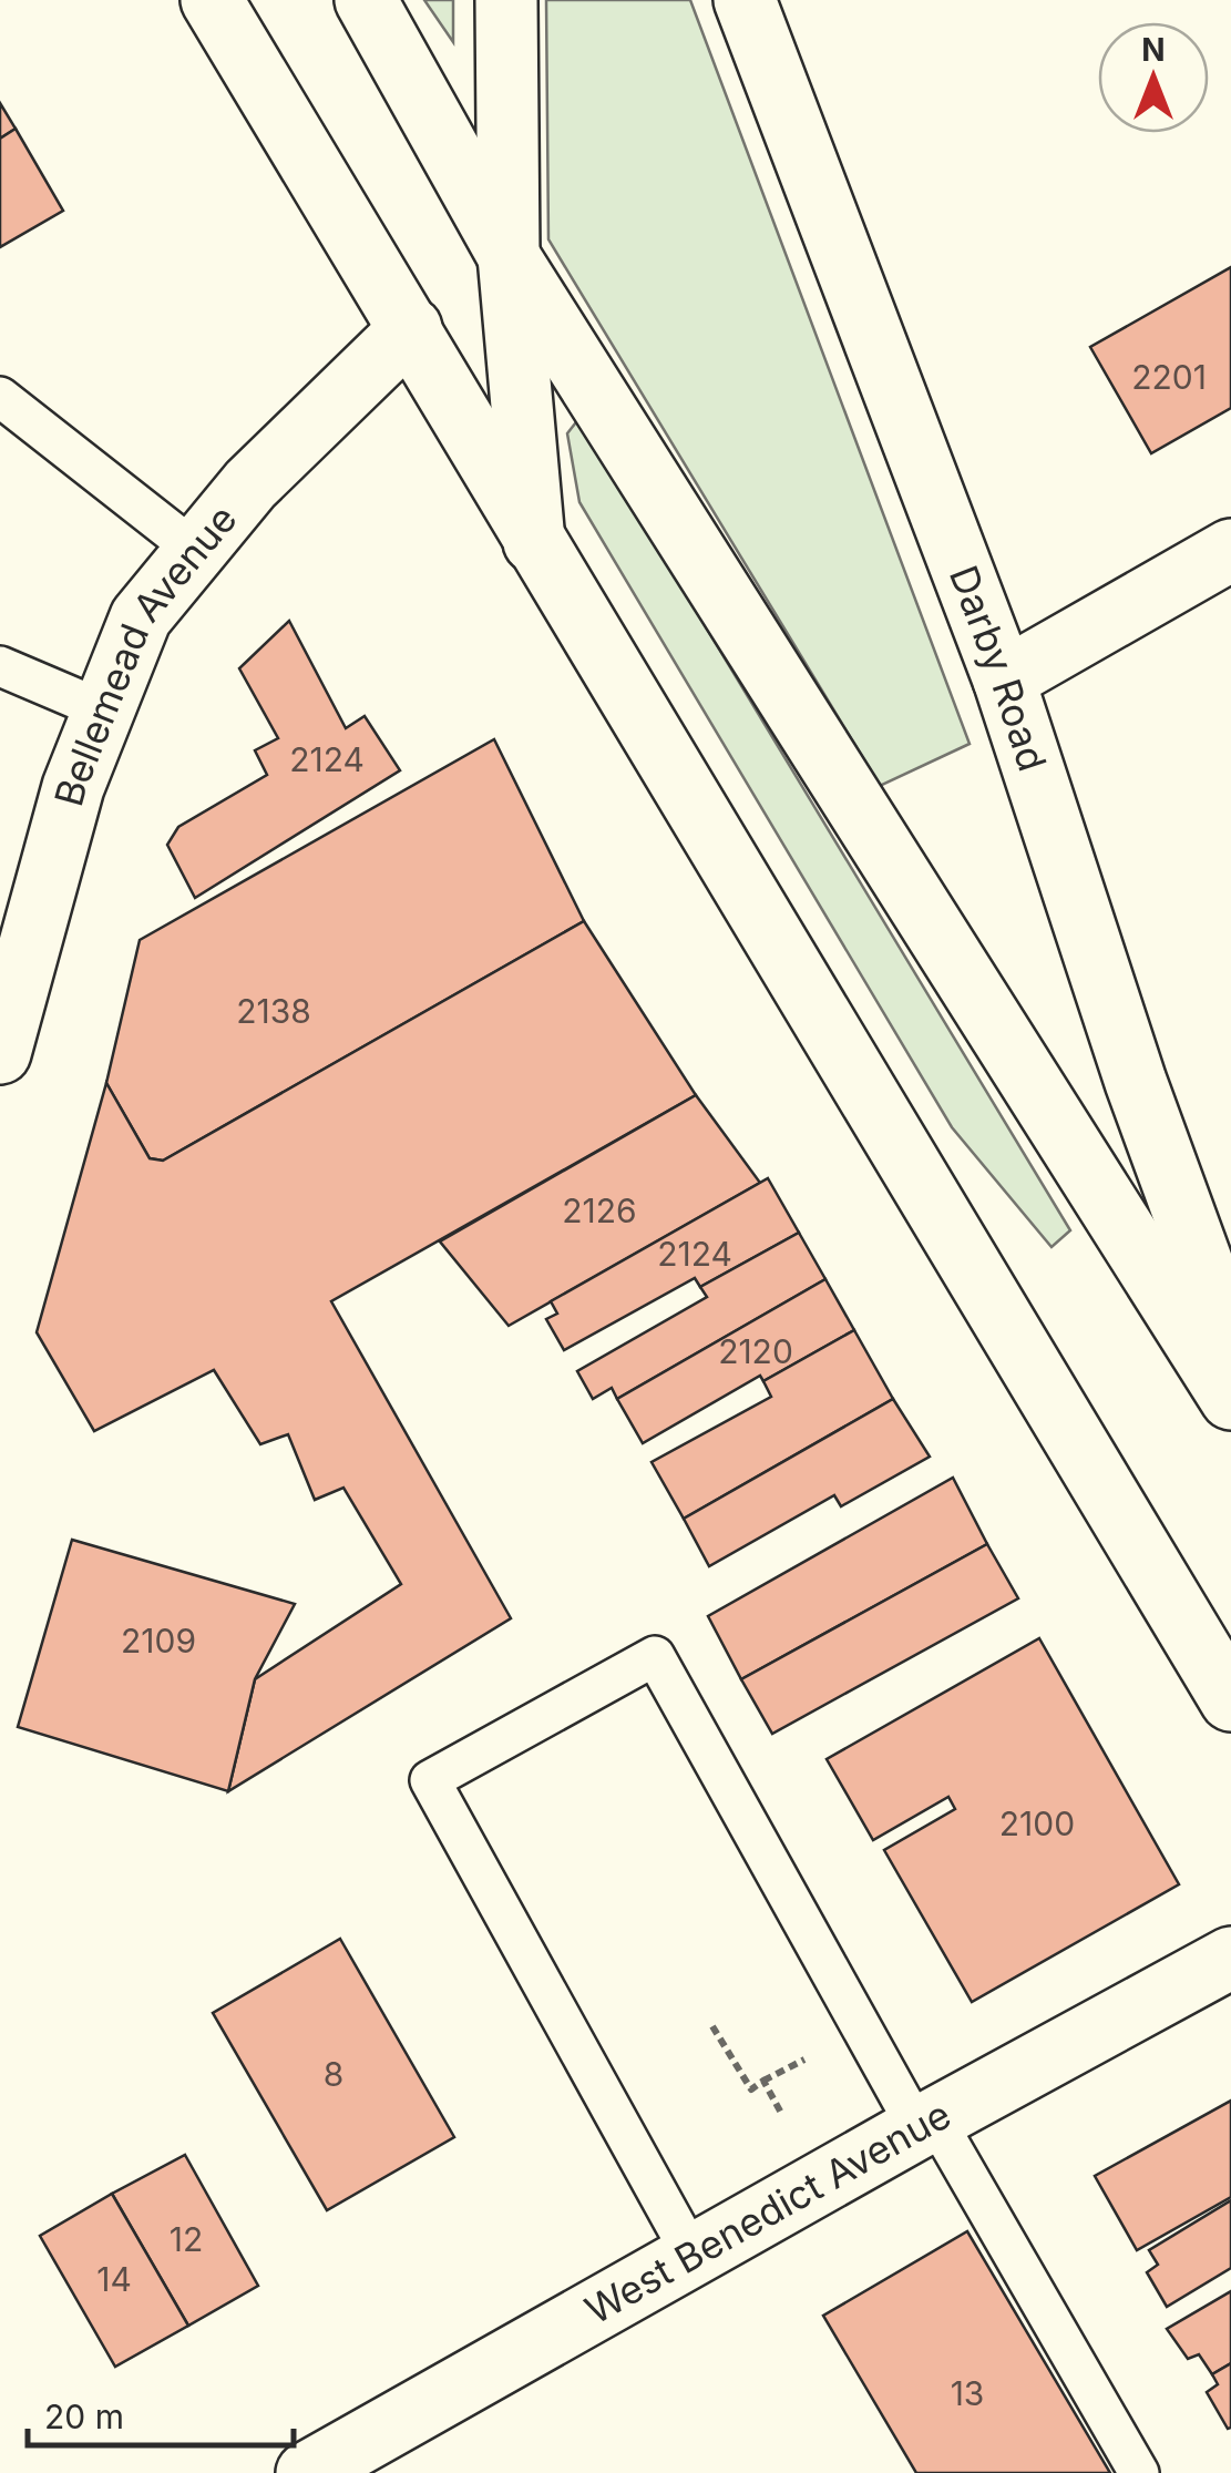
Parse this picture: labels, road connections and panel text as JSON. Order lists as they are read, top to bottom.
{
  "streets": {
    "street": ["Bellemead Avenue", "Darby Road", "West Benedict Avenue"]
  },
  "house_numbers": [
    "2201",
    "2124",
    "2138",
    "2126",
    "2124",
    "2120",
    "2109",
    "2100",
    "8",
    "12",
    "14",
    "13"
  ],
  "scale_bar": "20 m",
  "north": "top"
}
